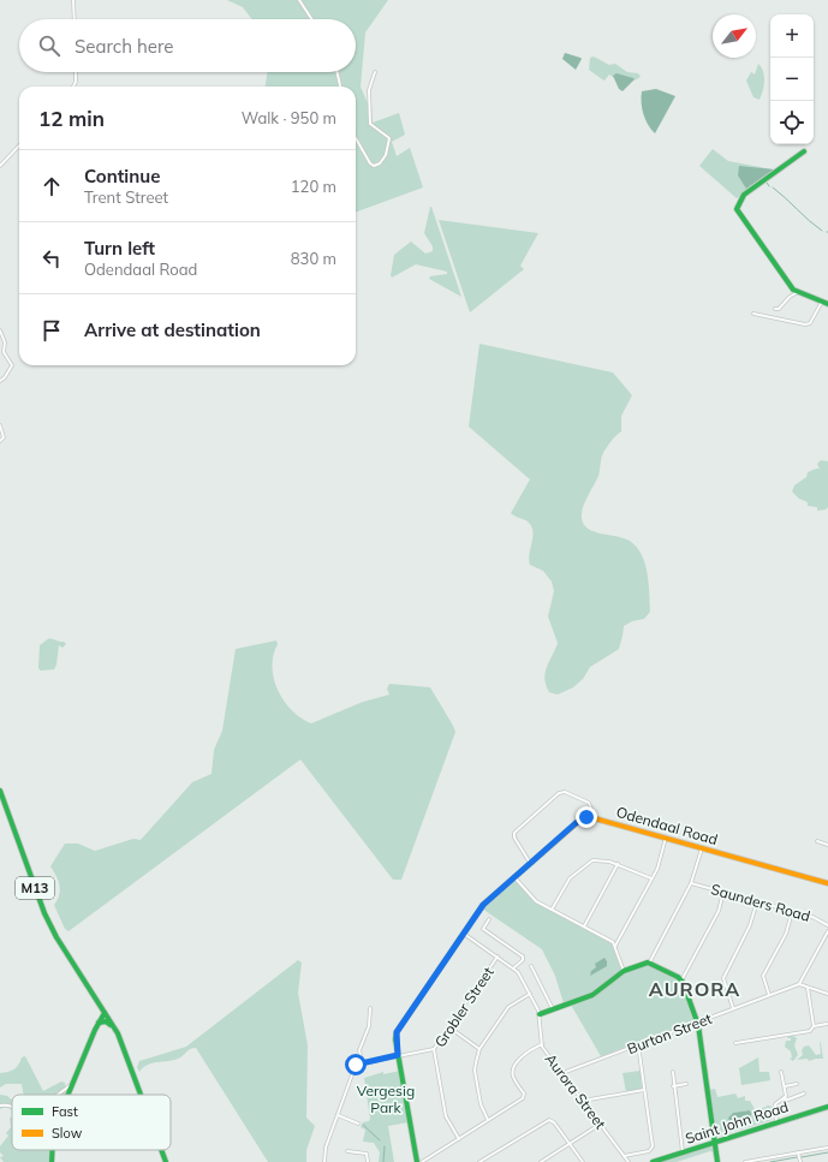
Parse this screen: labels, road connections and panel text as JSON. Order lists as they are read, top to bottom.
{
  "streets": {
    "street": [
      "Odendaal Road",
      "M13",
      "Saunders Road",
      "Grobler Street",
      "Burton Street",
      "Aurora Street",
      "Saint John Road"
    ]
  },
  "crossings": [
    ["Grobler Street", "Aurora Street"],
    ["Burton Street", "Aurora Street"]
  ],
  "districts": ["AURORA"],
  "parks": ["Vergesig Park"],
  "legend": ["Fast", "Slow"],
  "north": "top right",
  "page": {
    "map_buttons": ["+", "−"],
    "search": "Search here",
    "heading": ["12 min", "Walk · 950 m"],
    "list": [
      ["Continue", "Trent Street", "120 m"],
      ["Turn left", "Odendaal Road", "830 m"],
      "Arrive at destination"
    ]
  }
}
